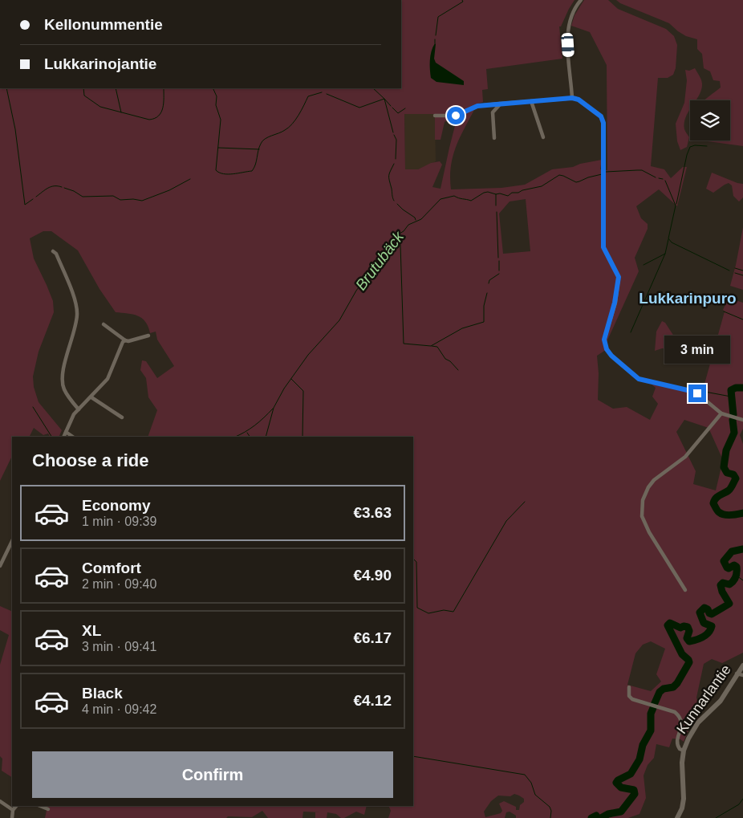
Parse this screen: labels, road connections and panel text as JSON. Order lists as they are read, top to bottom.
{
  "streets": {
    "main road": ["Kunnarlantie"]
  },
  "districts": ["Lukkarinpuro"],
  "water": ["Brutubäck"],
  "page": {
    "banner": ["Kellonummentie", "Lukkarinojantie"],
    "bubble": "3 min",
    "heading": "Choose a ride",
    "list": [
      {
        "name": "Economy",
        "note": "1 min · 09:39",
        "value": "€3.63"
      },
      {
        "name": "Comfort",
        "note": "2 min · 09:40",
        "value": "€4.90"
      },
      {
        "name": "XL",
        "note": "3 min · 09:41",
        "value": "€6.17"
      },
      {
        "name": "Black",
        "note": "4 min · 09:42",
        "value": "€4.12"
      }
    ],
    "buttons": "Confirm"
  }
}
